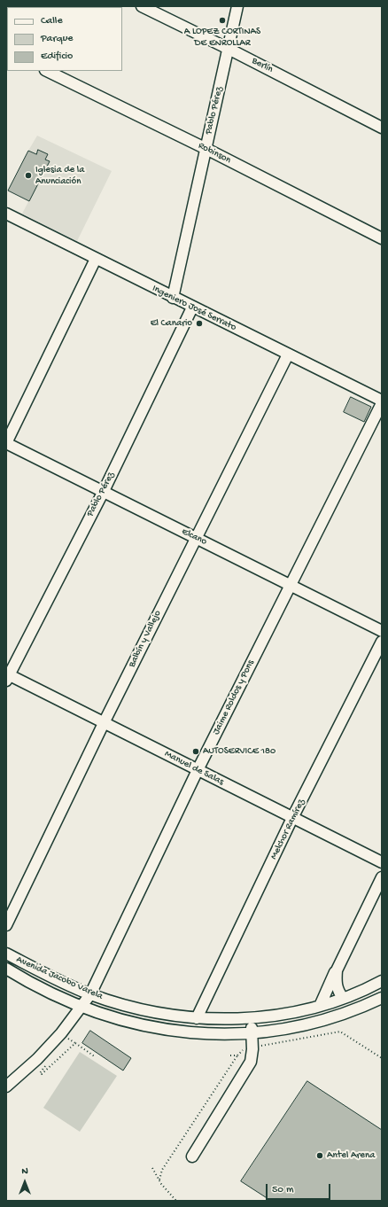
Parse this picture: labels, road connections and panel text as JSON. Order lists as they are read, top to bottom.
{
  "streets": {
    "street": [
      "Berlín",
      "Pablo Pérez",
      "Robinson",
      "Ingeniero José Serrato",
      "Elcano",
      "Balbín y Vallejo",
      "Jaime Roldos y Pons",
      "Manuel de Salas",
      "Melchor Ramírez",
      "Avenida Jacobo Varela"
    ]
  },
  "crossings": [
    ["Berlín", "Pablo Pérez"],
    ["Pablo Pérez", "Robinson"],
    ["Pablo Pérez", "Ingeniero José Serrato"],
    ["Pablo Pérez", "Elcano"],
    ["Pablo Pérez", "Manuel de Salas"],
    ["Ingeniero José Serrato", "Balbín y Vallejo"],
    ["Ingeniero José Serrato", "Jaime Roldos y Pons"],
    ["Elcano", "Balbín y Vallejo"],
    ["Elcano", "Jaime Roldos y Pons"],
    ["Balbín y Vallejo", "Manuel de Salas"],
    ["Jaime Roldos y Pons", "Manuel de Salas"],
    ["Jaime Roldos y Pons", "Avenida Jacobo Varela"],
    ["Manuel de Salas", "Melchor Ramírez"],
    ["Melchor Ramírez", "Avenida Jacobo Varela"]
  ],
  "places": [
    "A LOPEZ CORTINAS DE ENROLLAR",
    "Iglesia de la Anunciación",
    "El Canario",
    "AUTOSERVICE 180",
    "Antel Arena"
  ],
  "legend": ["Calle", "Parque", "Edificio"],
  "scale_bar": "50 m",
  "north": "top"
}
